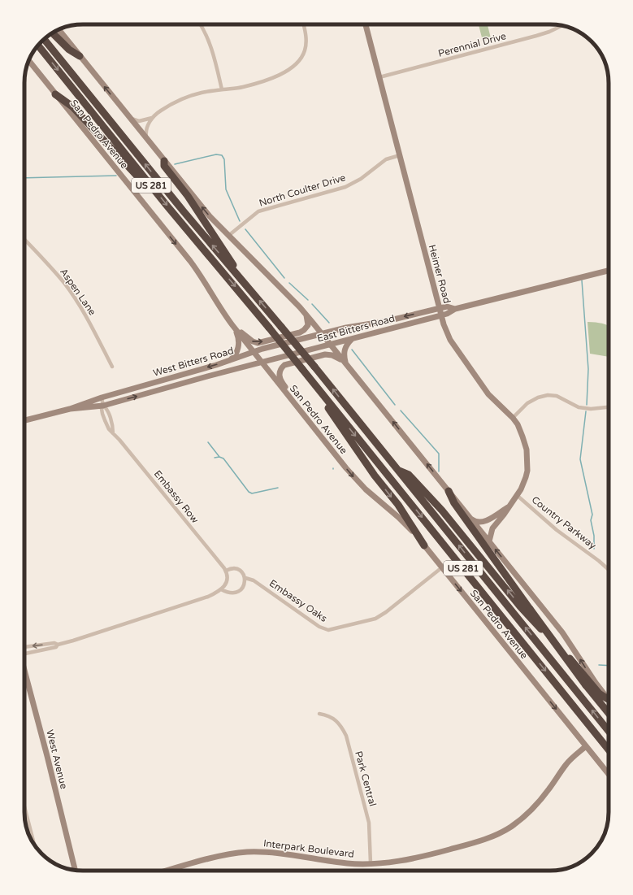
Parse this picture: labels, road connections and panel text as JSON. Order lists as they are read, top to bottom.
{
  "streets": {
    "highway": ["US 281"],
    "main road": [
      "San Pedro Avenue",
      "Heimer Road",
      "East Bitters Road",
      "West Bitters Road",
      "West Avenue",
      "Interpark Boulevard"
    ],
    "street": [
      "Perennial Drive",
      "North Coulter Drive",
      "Aspen Lane",
      "Embassy Row",
      "Country Parkway",
      "Embassy Oaks",
      "Park Central"
    ]
  },
  "crossings": [
    ["Perennial Drive", "Heimer Road"],
    ["San Pedro Avenue", "East Bitters Road"],
    ["San Pedro Avenue", "West Bitters Road"],
    ["San Pedro Avenue", "Embassy Oaks"],
    ["San Pedro Avenue", "Interpark Boulevard"],
    ["North Coulter Drive", "Heimer Road"],
    ["Heimer Road", "East Bitters Road"],
    ["Heimer Road", "Country Parkway"],
    ["East Bitters Road", "West Bitters Road"],
    ["West Bitters Road", "Embassy Row"],
    ["Embassy Row", "Embassy Oaks"],
    ["Park Central", "Interpark Boulevard"]
  ]
}
